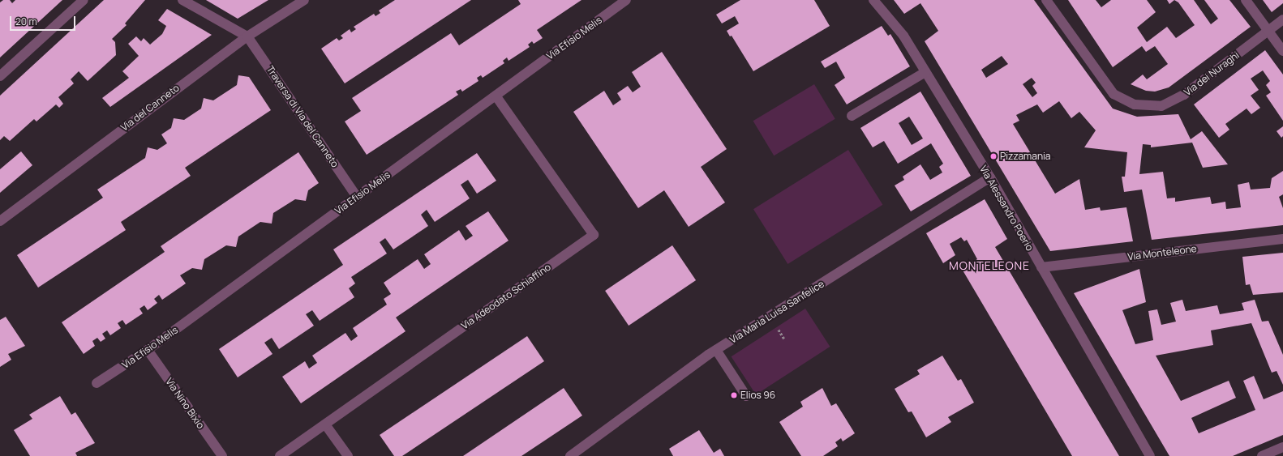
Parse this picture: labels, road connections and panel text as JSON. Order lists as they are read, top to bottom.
{
  "streets": {
    "street": [
      "Via Efisio Melis",
      "Via dei Nuraghi",
      "Via del Canneto",
      "Traversa di Via del Canneto",
      "Via Alessandro Poerio",
      "Via Monteleone",
      "Via Adeodato Schiaffino",
      "Via Maria Luisa Sanfelice",
      "Via Nino Bixio"
    ]
  },
  "crossings": [
    ["Via Efisio Melis", "Traversa di Via del Canneto"],
    ["Via Efisio Melis", "Via Adeodato Schiaffino"],
    ["Via Efisio Melis", "Via Nino Bixio"],
    ["Via del Canneto", "Traversa di Via del Canneto"],
    ["Via Alessandro Poerio", "Via Monteleone"],
    ["Via Alessandro Poerio", "Via Maria Luisa Sanfelice"]
  ],
  "districts": ["MONTELEONE"],
  "places": ["Pizzamania", "Elios 96"],
  "scale_bar": "20 m"
}
